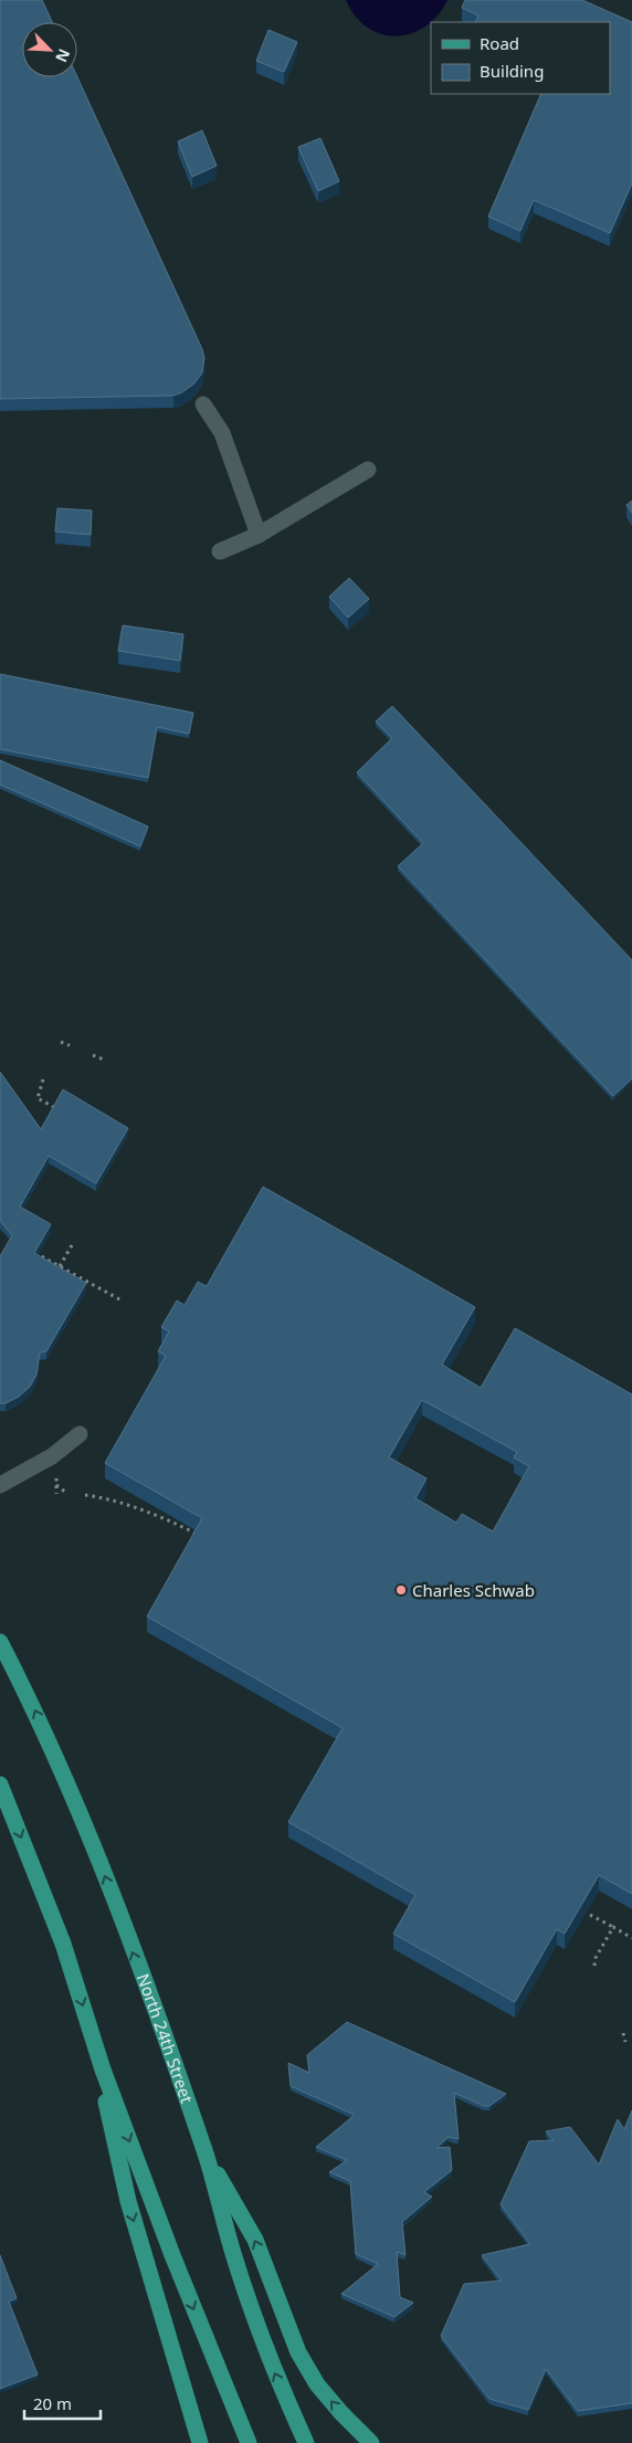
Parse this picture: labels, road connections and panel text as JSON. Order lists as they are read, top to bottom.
{
  "streets": {
    "main road": ["North 24th Street"]
  },
  "places": ["Charles Schwab"],
  "legend": ["Road", "Building"],
  "scale_bar": "20 m",
  "north": "bottom right"
}
